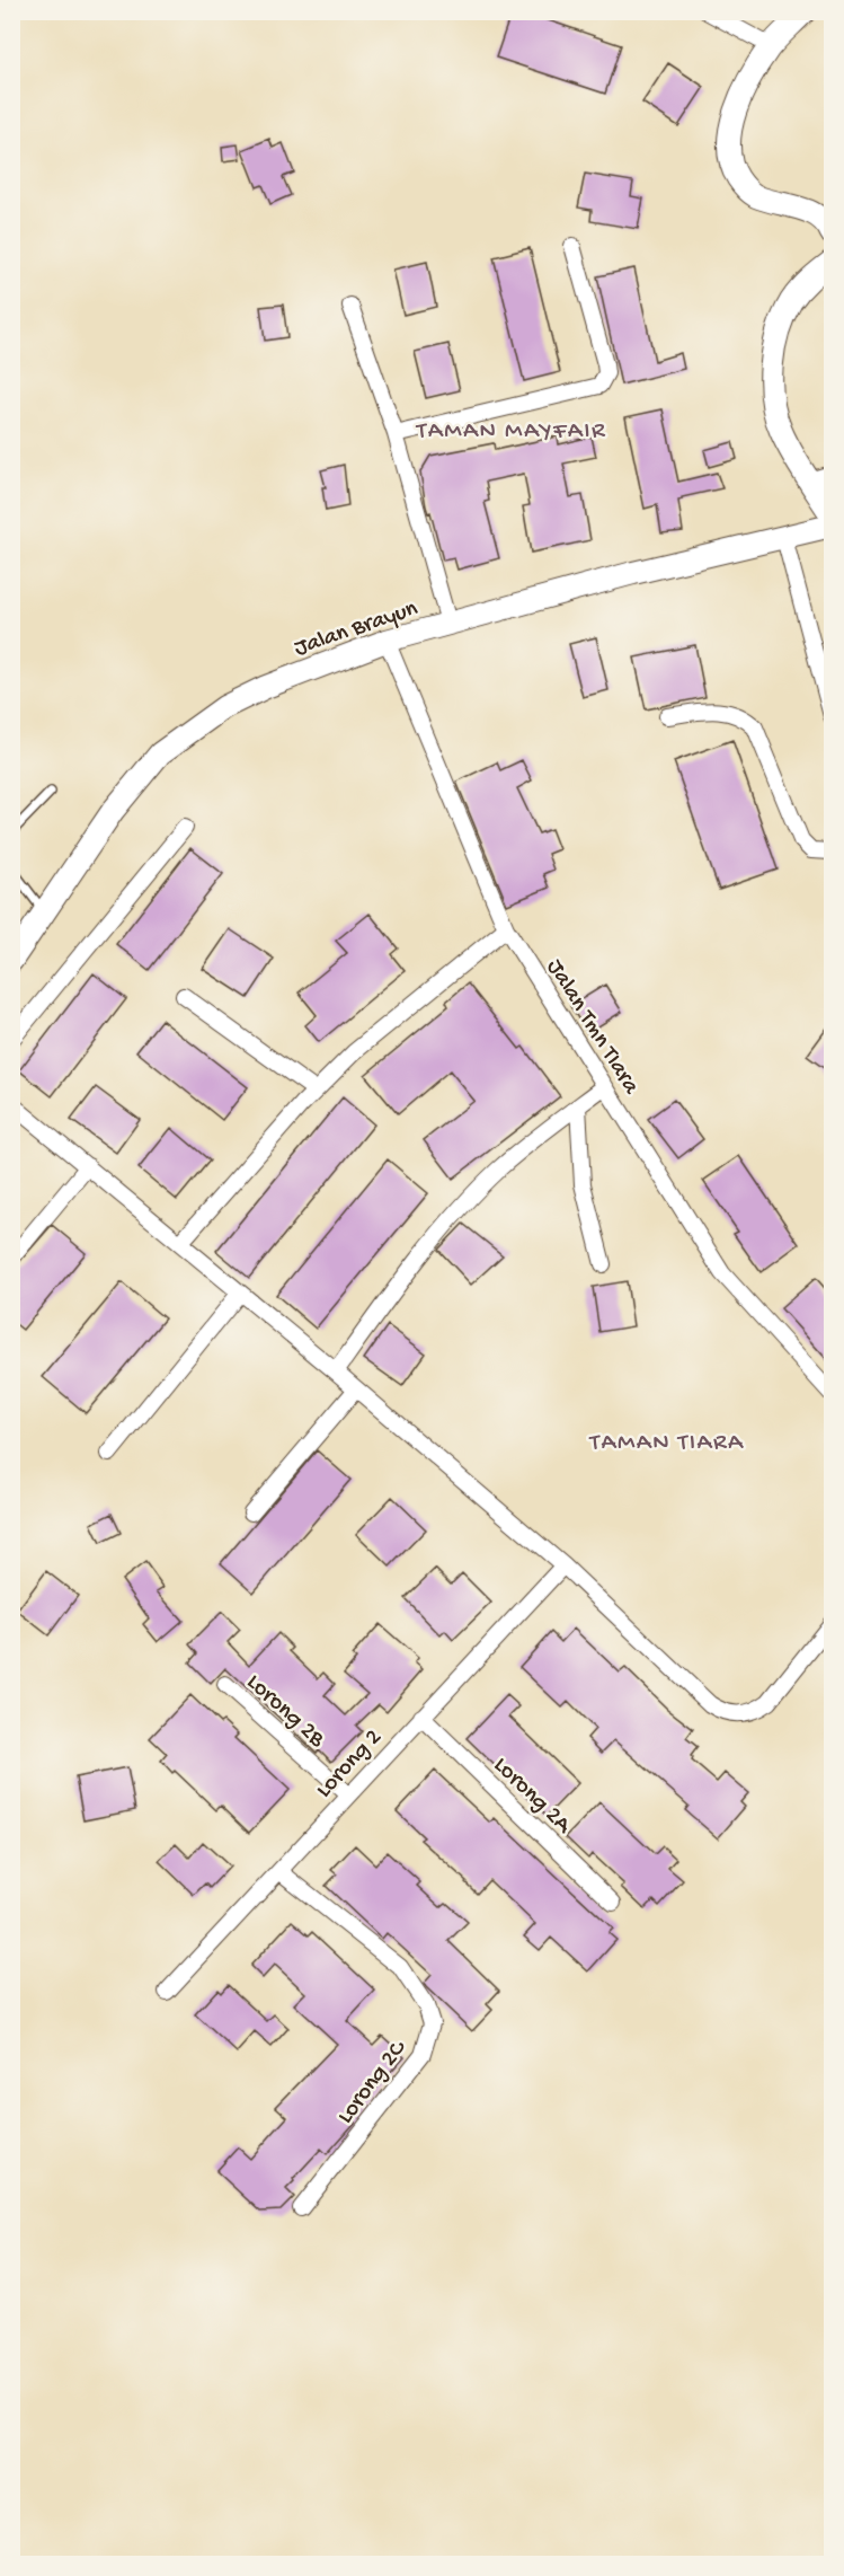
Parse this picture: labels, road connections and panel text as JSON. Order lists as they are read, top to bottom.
{
  "streets": {
    "main road": ["Jalan Brayun"],
    "street": [
      "Jalan Tmn TIara",
      "Lorong 2B",
      "Lorong 2",
      "Lorong 2A",
      "Lorong 2C"
    ]
  },
  "crossings": [
    ["Jalan Brayun", "Jalan Tmn TIara"],
    ["Lorong 2B", "Lorong 2"],
    ["Lorong 2", "Lorong 2A"],
    ["Lorong 2", "Lorong 2C"]
  ],
  "districts": ["TAMAN MAYFAIR", "TAMAN TIARA"]
}
